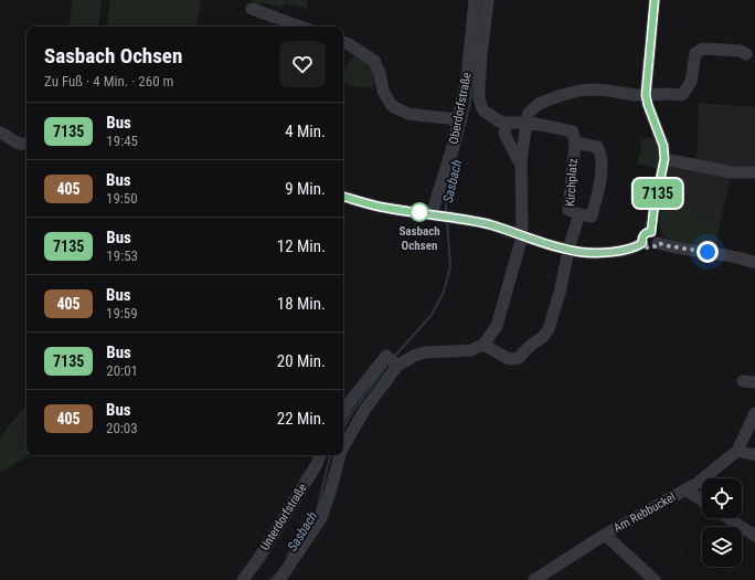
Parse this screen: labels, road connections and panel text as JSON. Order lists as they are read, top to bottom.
{
  "streets": {
    "street": [
      "Oberdorfstraße",
      "Kirchplatz",
      "Am Rebbuckel",
      "Unterdorfstraße"
    ]
  },
  "water": ["Sasbach"],
  "places": ["Sasbach Ochsen"],
  "lines": ["bus line 7135"],
  "page": {
    "on_map": "7135",
    "heading": ["Sasbach Ochsen", "Zu Fuß · 4 Min. · 260 m"],
    "list": [
      {
        "mark": "7135",
        "name": "Bus",
        "note": "19:45",
        "value": "4 Min."
      },
      {
        "mark": "405",
        "name": "Bus",
        "note": "19:50",
        "value": "9 Min."
      },
      {
        "mark": "7135",
        "name": "Bus",
        "note": "19:53",
        "value": "12 Min."
      },
      {
        "mark": "405",
        "name": "Bus",
        "note": "19:59",
        "value": "18 Min."
      },
      {
        "mark": "7135",
        "name": "Bus",
        "note": "20:01",
        "value": "20 Min."
      },
      {
        "mark": "405",
        "name": "Bus",
        "note": "20:03",
        "value": "22 Min."
      }
    ]
  }
}
